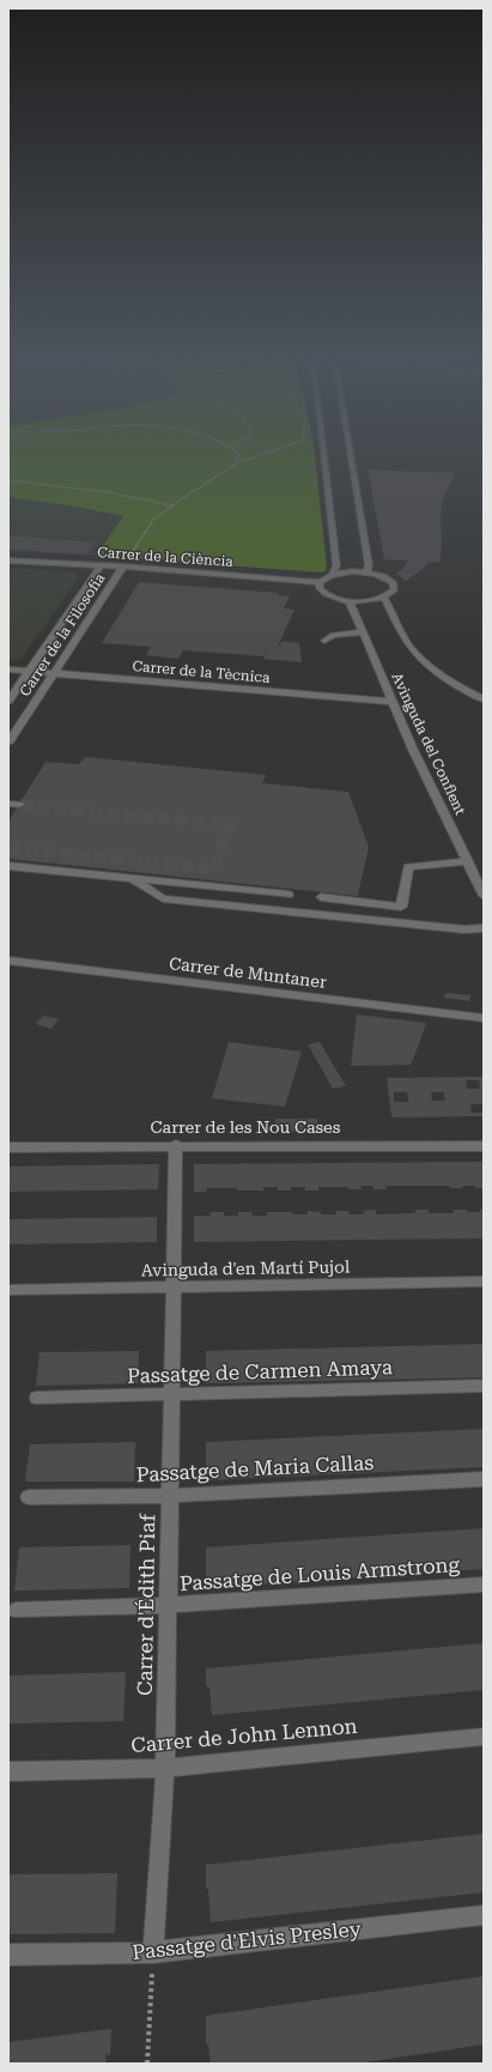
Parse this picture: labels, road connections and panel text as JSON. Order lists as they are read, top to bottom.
{
  "streets": {
    "street": [
      "Carrer de la Ciència",
      "Carrer de la Filosofia",
      "Carrer de la Tècnica",
      "Avinguda del Conflent",
      "Carrer de Muntaner",
      "Carrer de les Nou Cases",
      "Avinguda d'en Martí Pujol",
      "Passatge de Carmen Amaya",
      "Passatge de Maria Callas",
      "Passatge de Louis Armstrong",
      "Carrer d'Édith Piaf",
      "Carrer de John Lennon",
      "Passatge d'Elvis Presley"
    ]
  },
  "crossings": [
    ["Carrer de la Ciència", "Carrer de la Filosofia"],
    ["Carrer de la Filosofia", "Carrer de la Tècnica"],
    ["Carrer de la Tècnica", "Avinguda del Conflent"],
    ["Carrer de les Nou Cases", "Carrer d'Édith Piaf"],
    ["Avinguda d'en Martí Pujol", "Carrer d'Édith Piaf"],
    ["Passatge de Carmen Amaya", "Carrer d'Édith Piaf"],
    ["Passatge de Maria Callas", "Carrer d'Édith Piaf"],
    ["Passatge de Louis Armstrong", "Carrer d'Édith Piaf"],
    ["Carrer d'Édith Piaf", "Carrer de John Lennon"],
    ["Carrer d'Édith Piaf", "Passatge d'Elvis Presley"]
  ]
}
